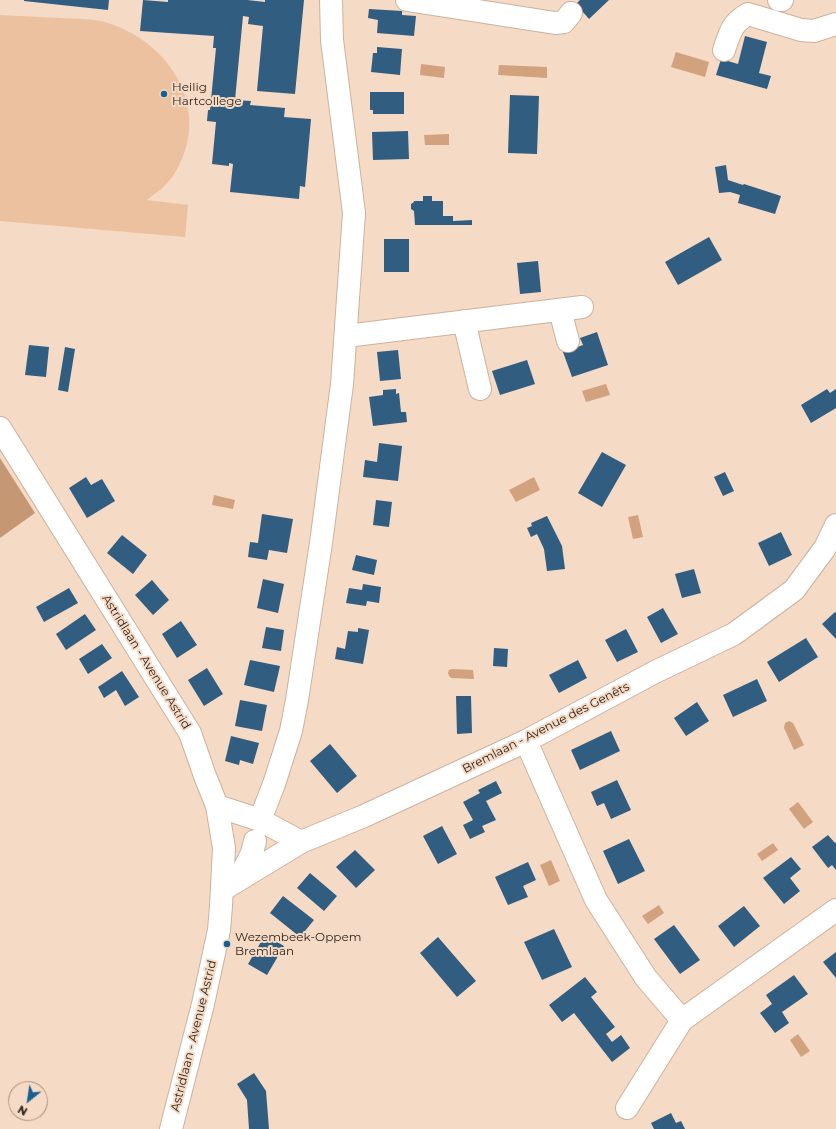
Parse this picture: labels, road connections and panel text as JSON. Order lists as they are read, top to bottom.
{
  "streets": {
    "street": ["Astridlaan - Avenue Astrid", "Bremlaan - Avenue des Genêts"]
  },
  "crossings": [
    ["Astridlaan - Avenue Astrid", "Bremlaan - Avenue des Genêts"]
  ],
  "places": ["Heilig Hartcollege", "Wezembeek-Oppem Bremlaan"],
  "north": "bottom left"
}
